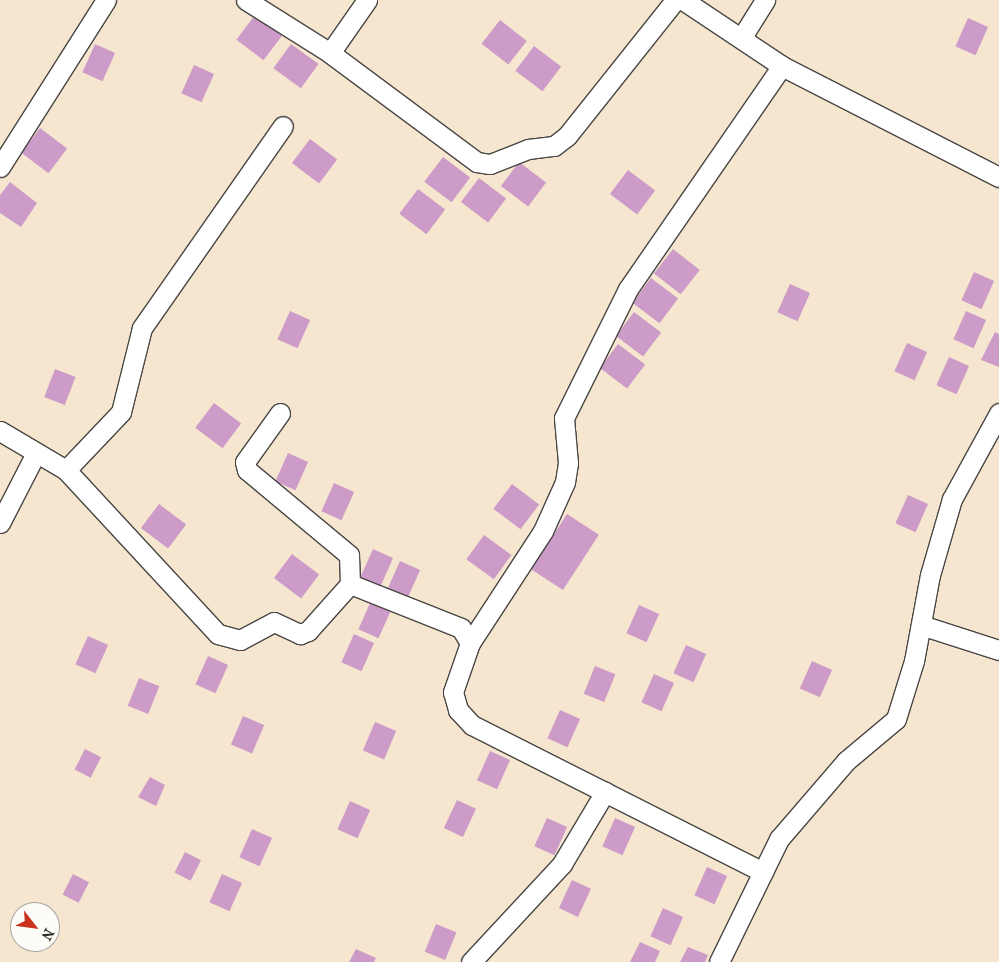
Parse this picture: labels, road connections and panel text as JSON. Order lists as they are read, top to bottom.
{
  "north": "bottom right"
}
